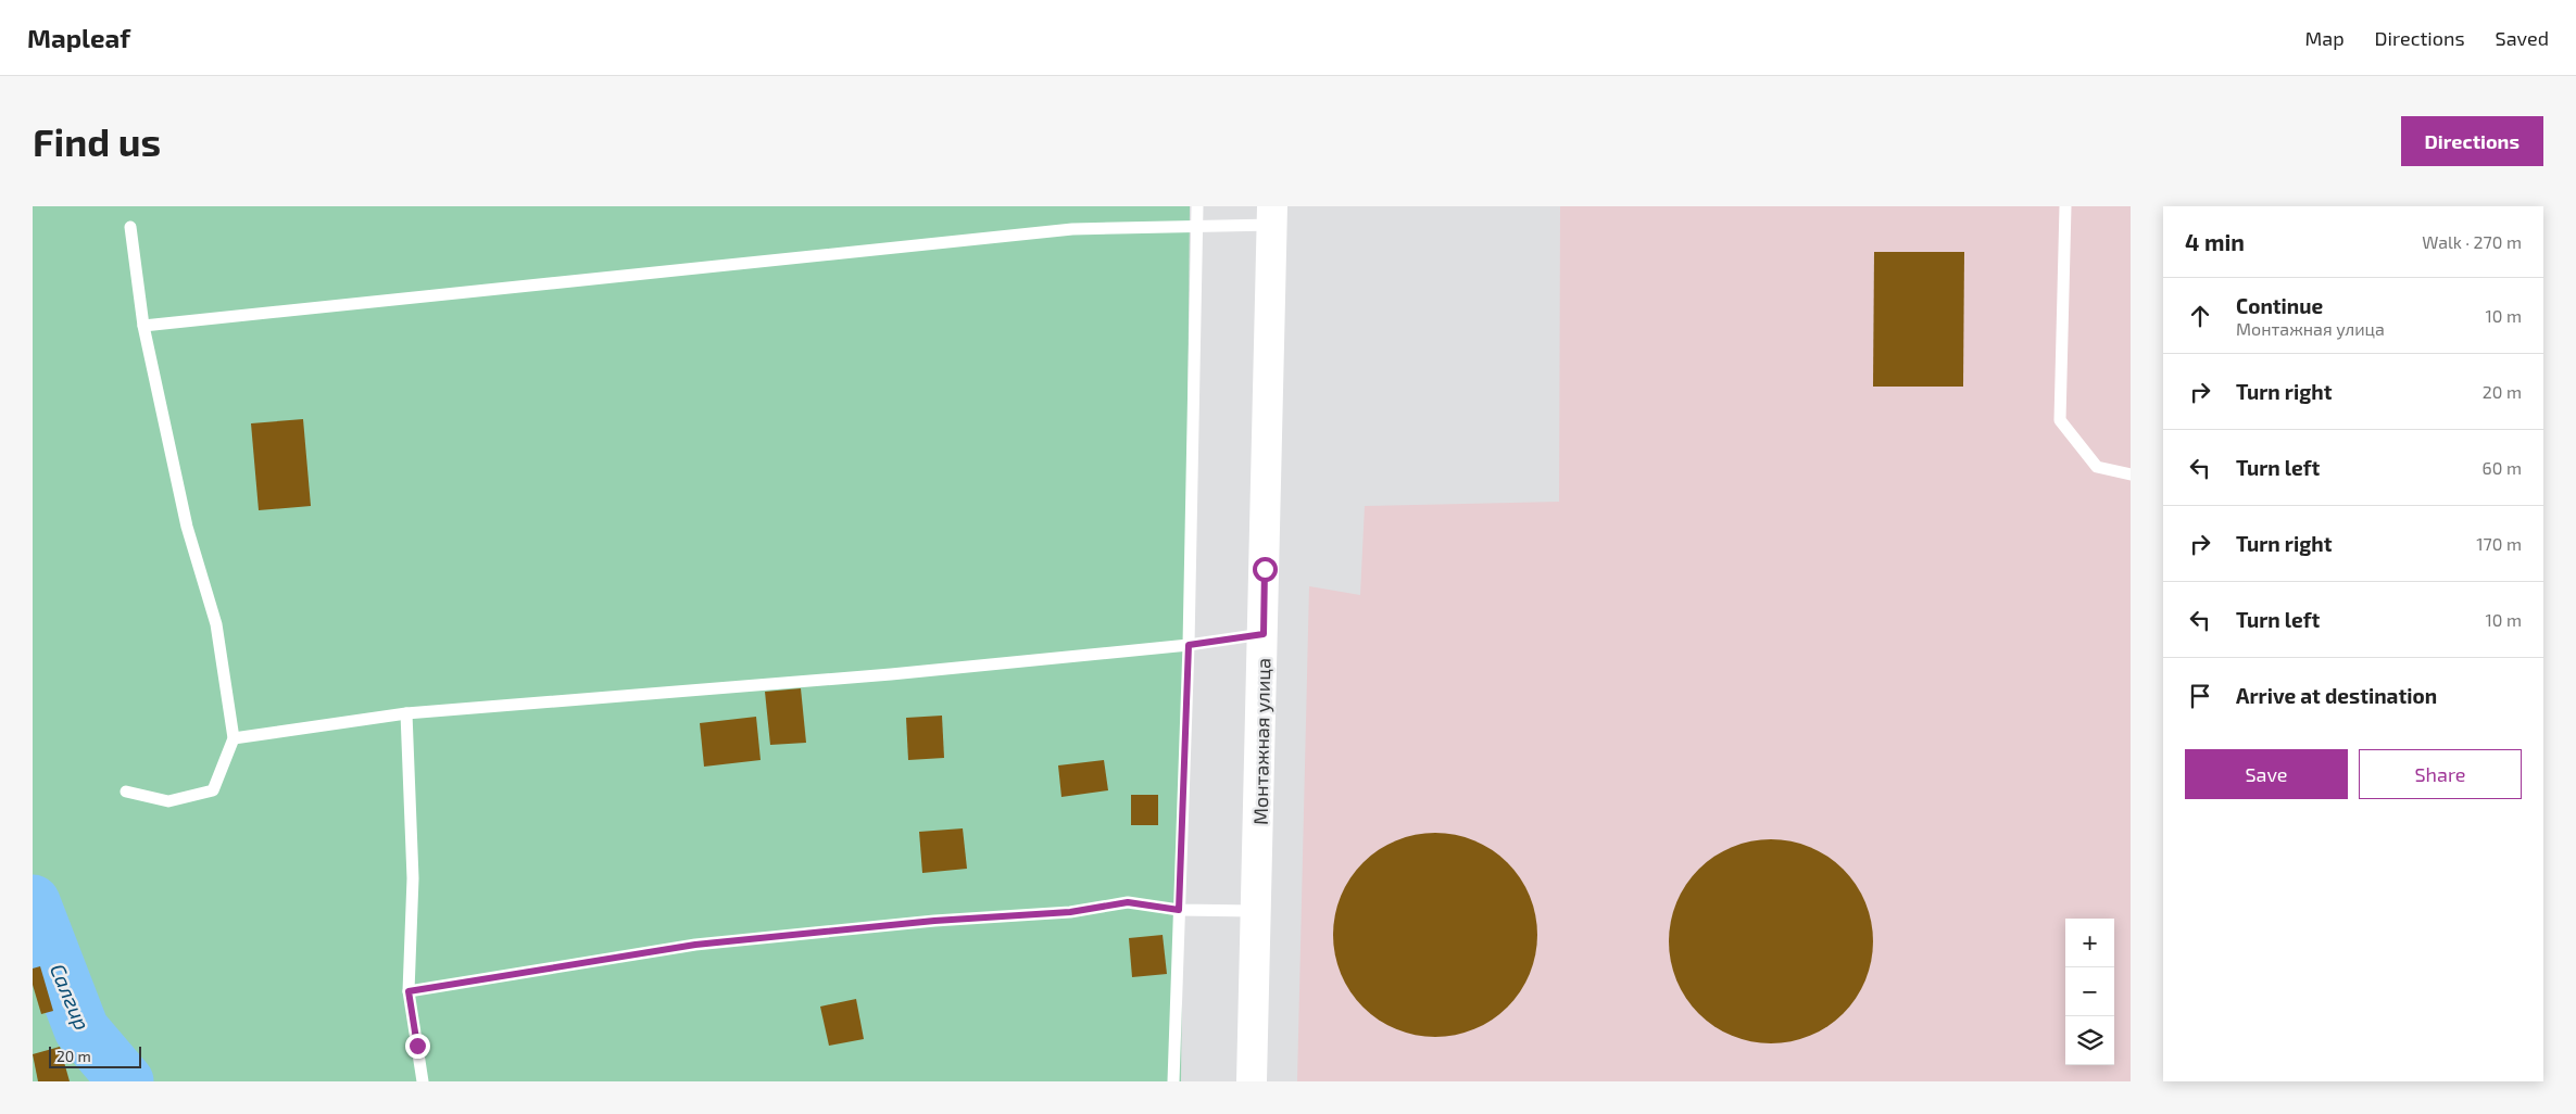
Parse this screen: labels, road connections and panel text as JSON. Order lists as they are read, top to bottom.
{
  "streets": {
    "street": ["Монтажная улица"]
  },
  "water": ["Салгир"],
  "scale_bar": "20 m",
  "page": {
    "header": "Mapleaf",
    "nav": ["Map", "Directions", "Saved"],
    "buttons": [
      "Directions",
      ["Save", "Share"]
    ],
    "title": "Find us",
    "heading": ["4 min", "Walk · 270 m"],
    "list": [
      ["Continue", "Монтажная улица", "10 m"],
      ["Turn right", "20 m"],
      ["Turn left", "60 m"],
      ["Turn right", "170 m"],
      ["Turn left", "10 m"],
      "Arrive at destination"
    ],
    "map_buttons": ["+", "−"],
    "scale": "20 m"
  }
}
